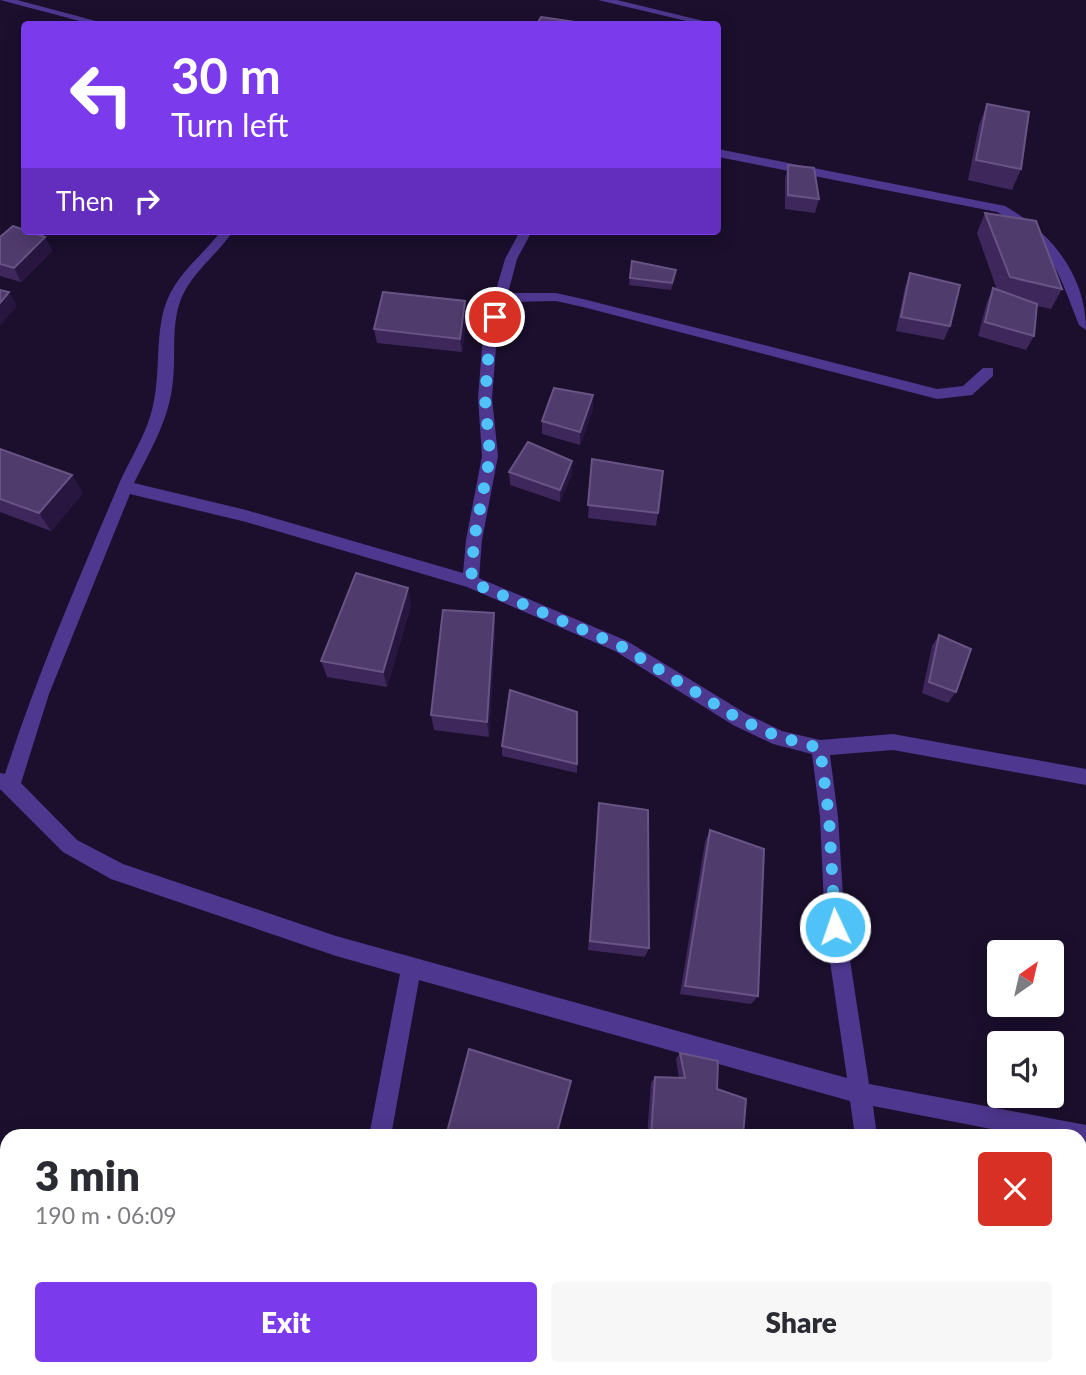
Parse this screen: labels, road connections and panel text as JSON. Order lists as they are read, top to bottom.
{
  "north": "top right",
  "page": {
    "turn": ["30 m", "Turn left"],
    "then": "Then",
    "heading": ["3 min", "190 m · 06:09"],
    "buttons": ["Exit", "Share"]
  }
}
